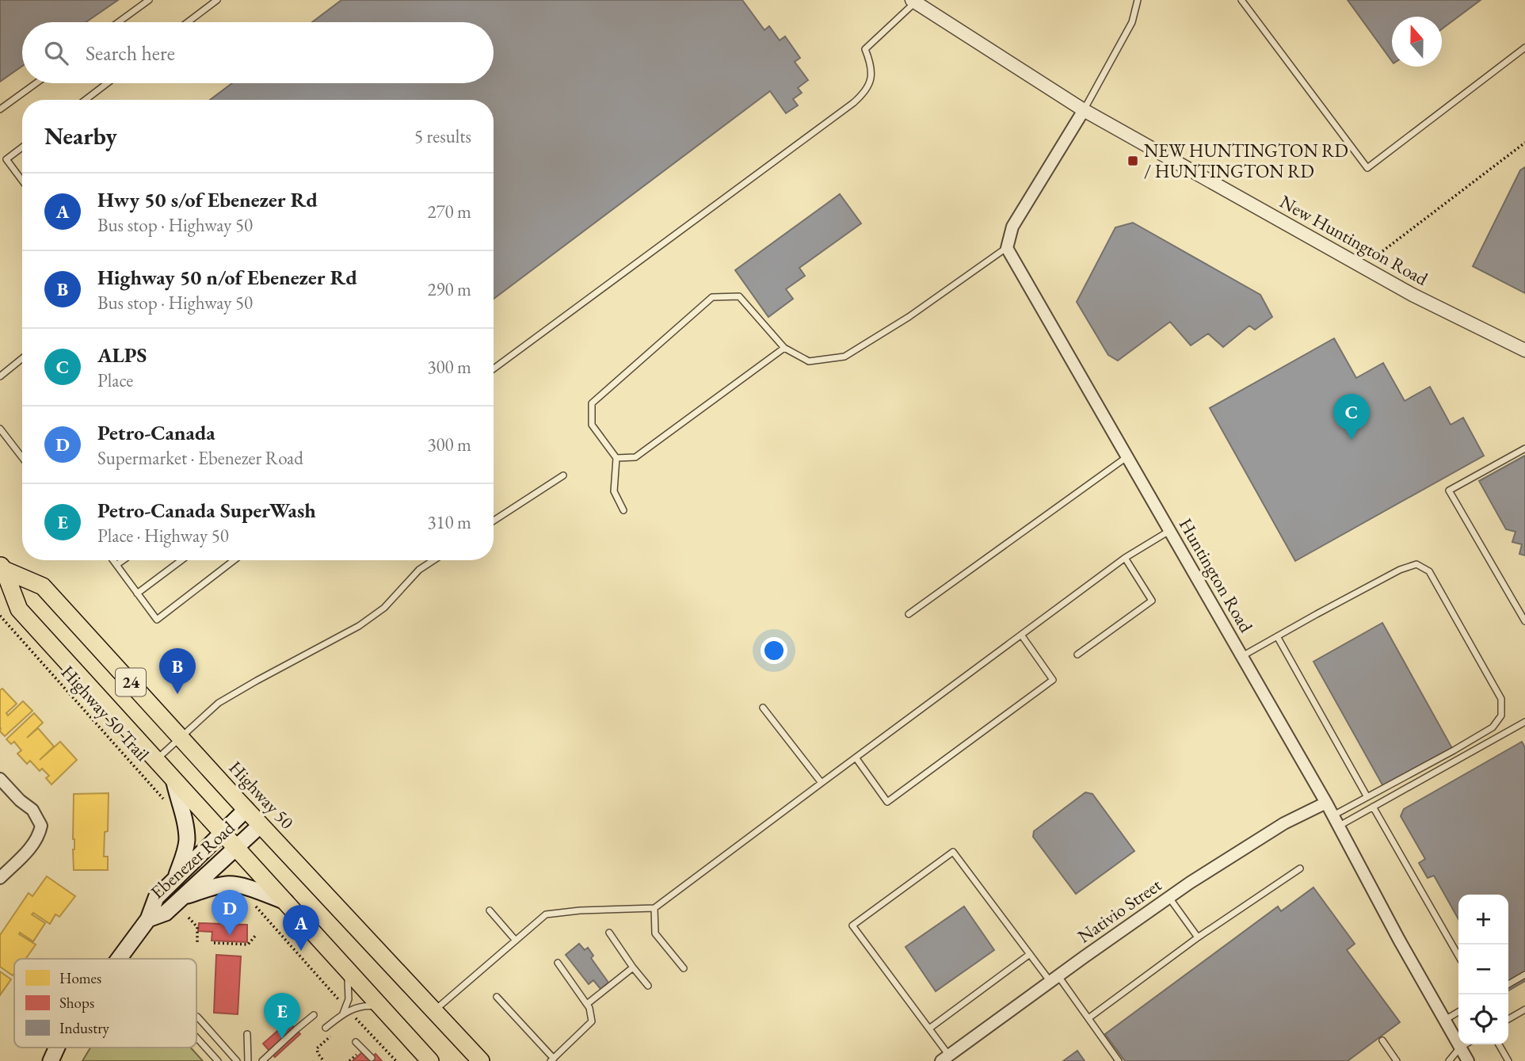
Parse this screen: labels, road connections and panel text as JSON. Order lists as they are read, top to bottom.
{
  "streets": {
    "main road": ["24", "Highway 50", "Ebenezer Road"],
    "street": ["New Huntington Road", "Huntington Road", "Nativio Street"],
    "path": ["Highway 50 Trail"]
  },
  "crossings": [
    ["Huntington Road", "Nativio Street"],
    ["Highway 50", "Ebenezer Road"]
  ],
  "places": {
    "transit": ["NEW HUNTINGTON RD / HUNTINGTON RD"]
  },
  "legend": ["Homes", "Shops", "Industry"],
  "north": "top",
  "page": {
    "search": "Search here",
    "heading": ["Nearby", "5 results"],
    "list": [
      {
        "mark": "A",
        "name": "Hwy 50 s/of Ebenezer Rd",
        "note": "Bus stop · Highway 50",
        "value": "270 m"
      },
      {
        "mark": "B",
        "name": "Highway 50 n/of Ebenezer Rd",
        "note": "Bus stop · Highway 50",
        "value": "290 m"
      },
      {
        "mark": "C",
        "name": "ALPS",
        "note": "Place",
        "value": "300 m"
      },
      {
        "mark": "D",
        "name": "Petro-Canada",
        "note": "Supermarket · Ebenezer Road",
        "value": "300 m"
      },
      {
        "mark": "E",
        "name": "Petro-Canada SuperWash",
        "note": "Place · Highway 50",
        "value": "310 m"
      }
    ],
    "pins": [
      "C",
      "B",
      "D",
      "A",
      "E"
    ],
    "map_buttons": ["+", "−"]
  }
}
